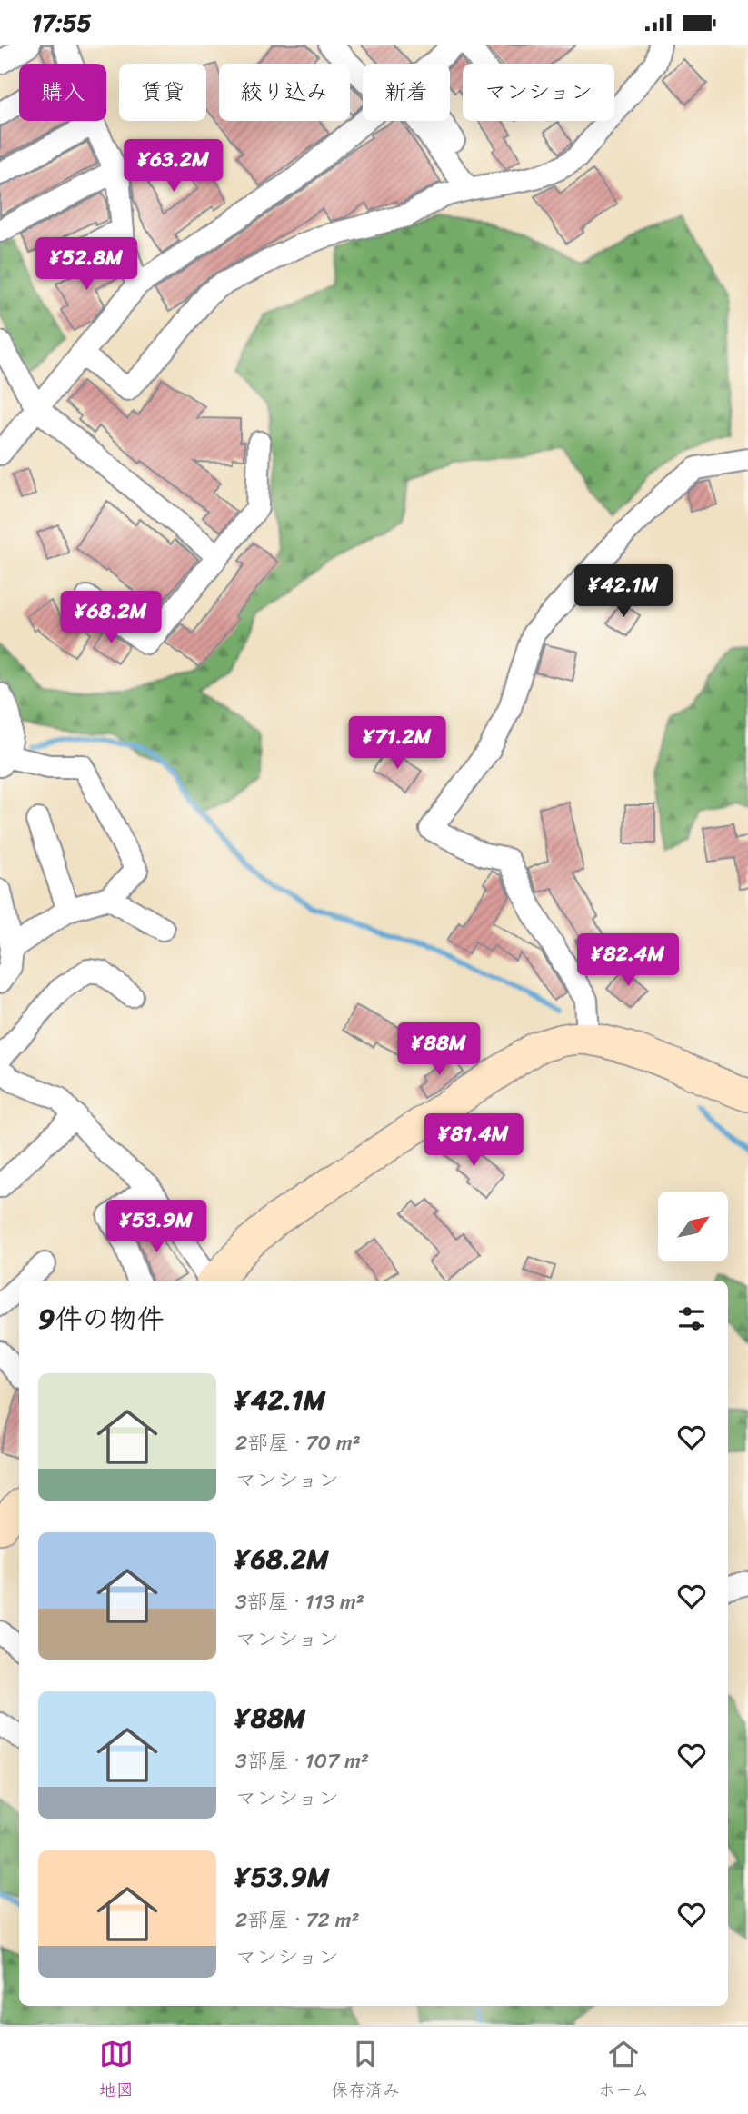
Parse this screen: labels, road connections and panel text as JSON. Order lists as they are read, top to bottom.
{
  "north": "top right",
  "page": {
    "status": "17:55",
    "chip": [
      "購入",
      "賃貸",
      "絞り込み",
      "新着",
      "マンション"
    ],
    "price": [
      "¥63.2M",
      "¥52.8M",
      "¥42.1M",
      "¥68.2M",
      "¥71.2M",
      "¥82.4M",
      "¥88M",
      "¥81.4M",
      "¥53.9M"
    ],
    "heading": "9件の物件",
    "list": [
      {
        "name": "¥42.1M",
        "note": "2部屋 · 70 m² · マンション"
      },
      {
        "name": "¥68.2M",
        "note": "3部屋 · 113 m² · マンション"
      },
      {
        "name": "¥88M",
        "note": "3部屋 · 107 m² · マンション"
      },
      {
        "name": "¥53.9M",
        "note": "2部屋 · 72 m² · マンション"
      }
    ],
    "tabs": ["地図", "保存済み", "ホーム"]
  }
}
